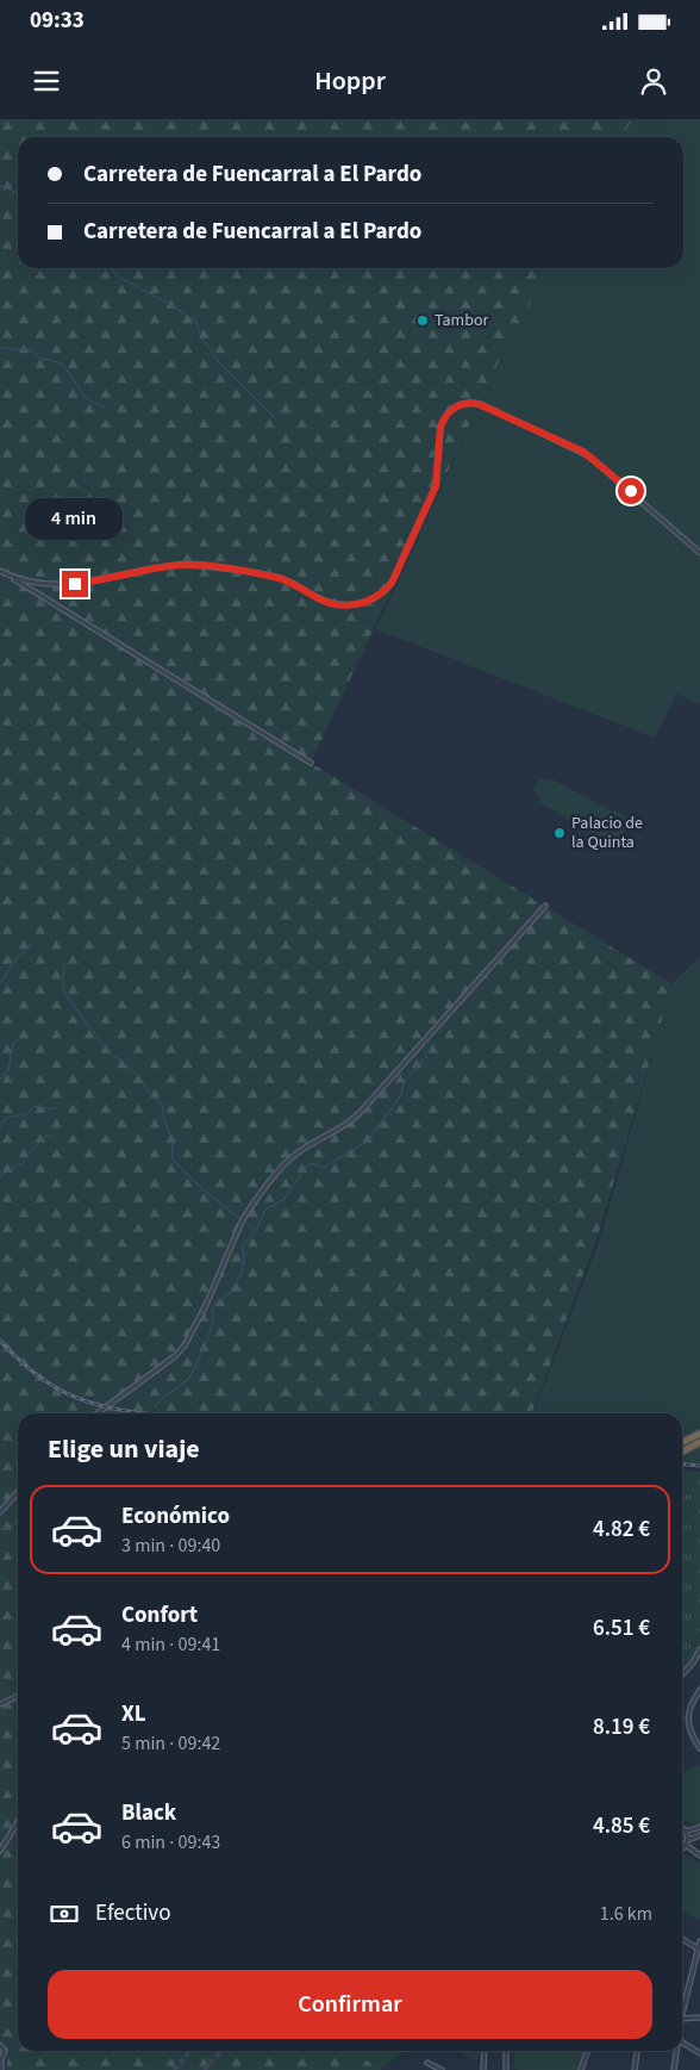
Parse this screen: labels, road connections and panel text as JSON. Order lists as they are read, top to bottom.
{
  "places": ["Tambor", "Palacio de la Quinta"],
  "page": {
    "status": "09:33",
    "header": "Hoppr",
    "banner": ["Carretera de Fuencarral a El Pardo", "Carretera de Fuencarral a El Pardo"],
    "bubble": "4 min",
    "heading": "Elige un viaje",
    "list": [
      {
        "name": "Económico",
        "note": "3 min · 09:40",
        "value": "4.82 €"
      },
      {
        "name": "Confort",
        "note": "4 min · 09:41",
        "value": "6.51 €"
      },
      {
        "name": "XL",
        "note": "5 min · 09:42",
        "value": "8.19 €"
      },
      {
        "name": "Black",
        "note": "6 min · 09:43",
        "value": "4.85 €"
      }
    ],
    "pay": ["Efectivo", "1.6 km"],
    "buttons": "Confirmar"
  }
}
